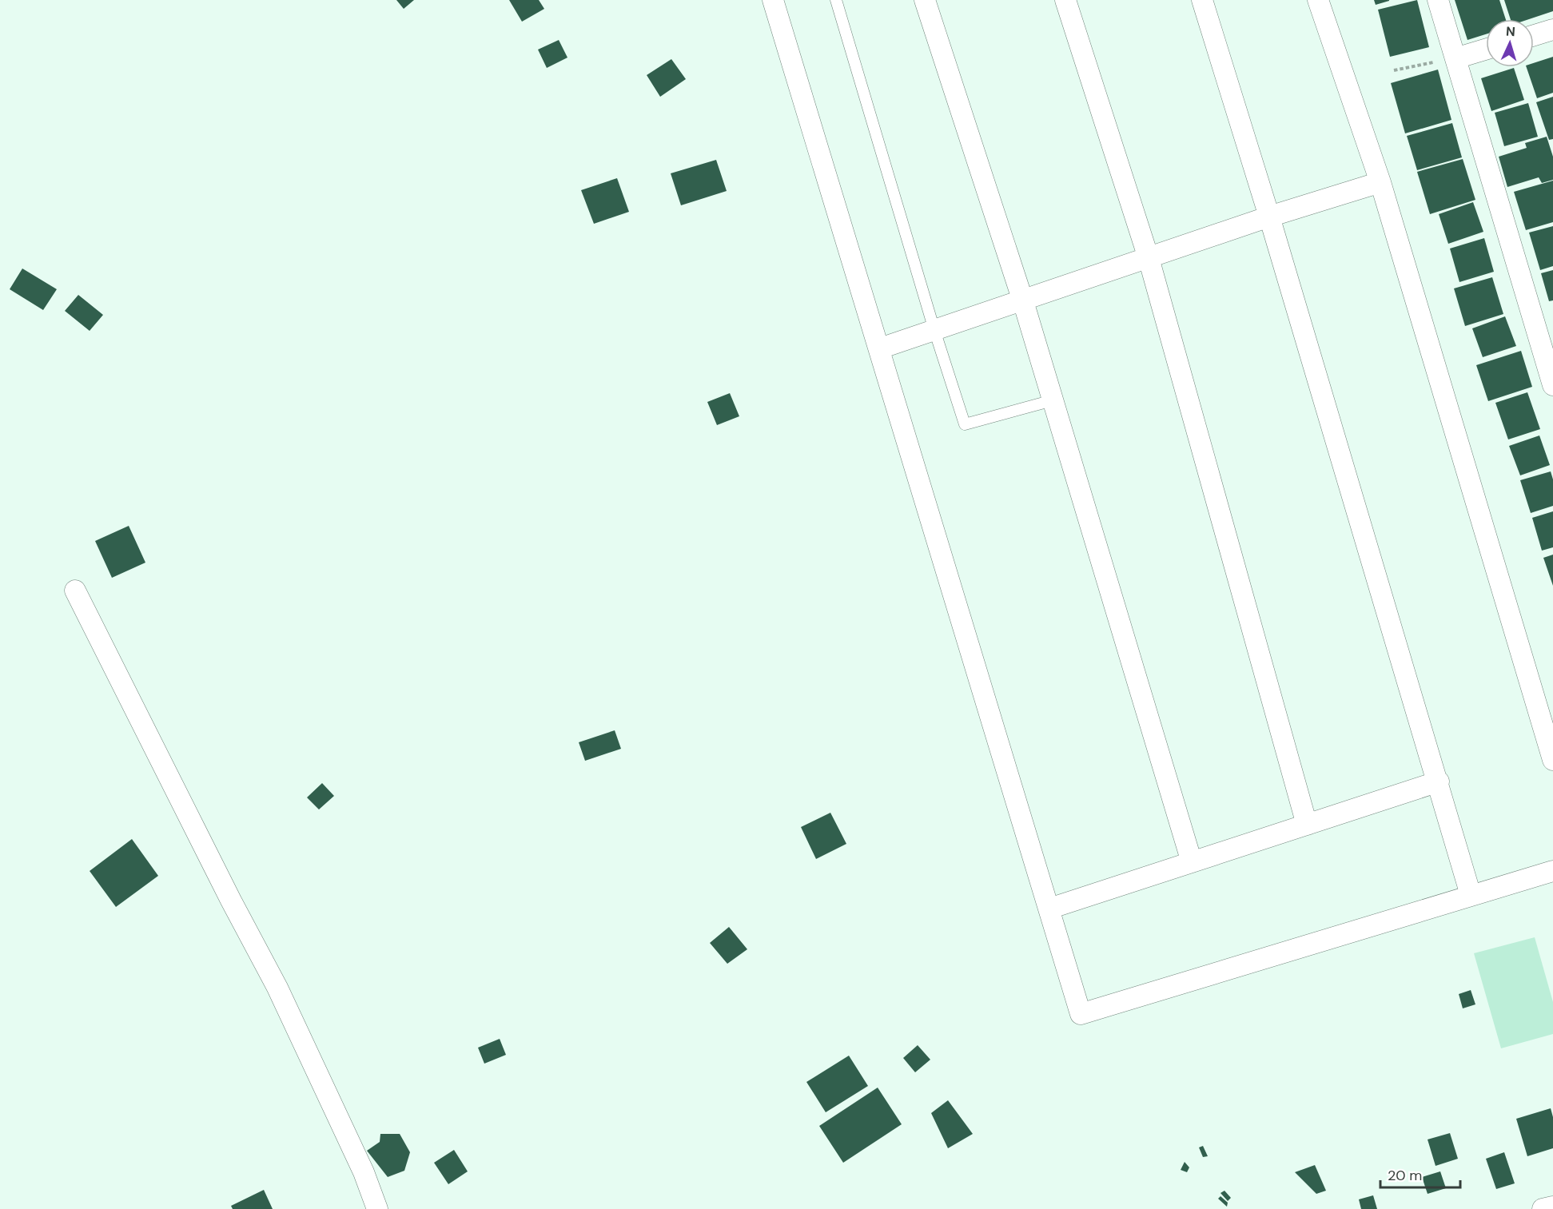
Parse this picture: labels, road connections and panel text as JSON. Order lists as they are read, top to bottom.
{
  "scale_bar": "20 m",
  "north": "top"
}
